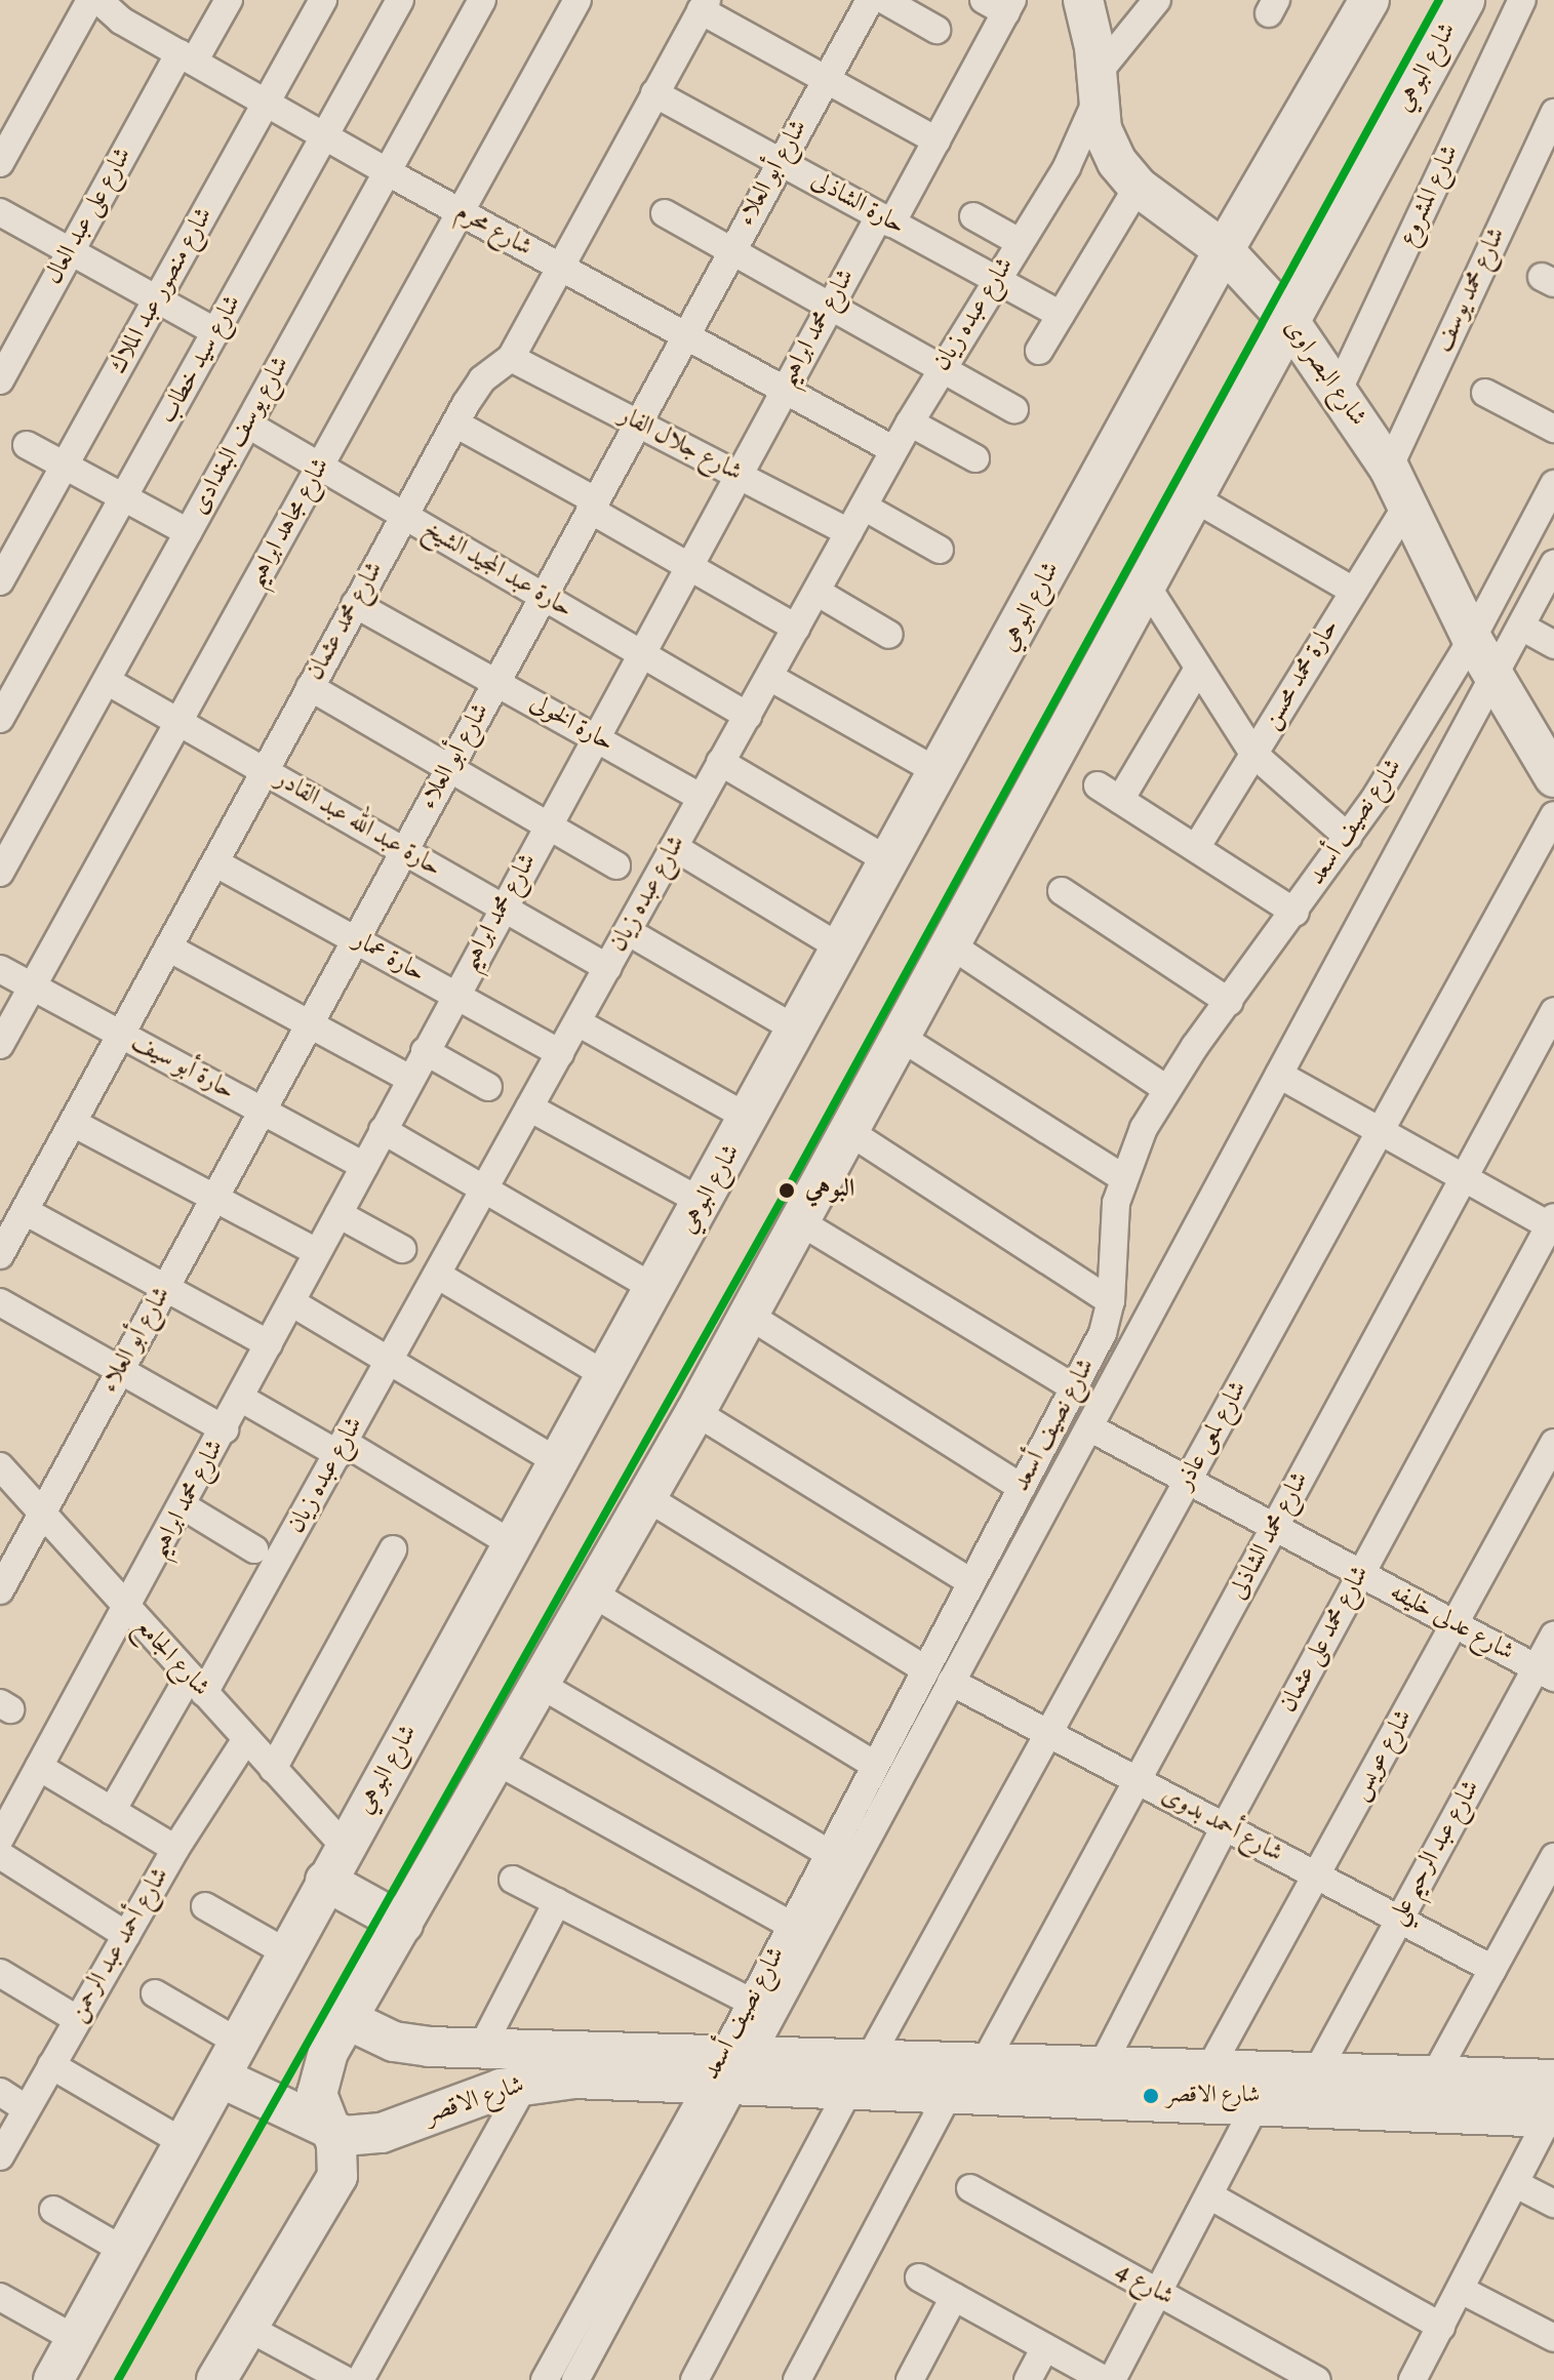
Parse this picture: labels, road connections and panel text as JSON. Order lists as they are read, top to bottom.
{
  "streets": {
    "street": [
      "شارع البوهي",
      "شارع أبو العلاء",
      "شارع المشروع",
      "حارة الشاذلى",
      "شارع على عبد العال",
      "شارع محرم",
      "شارع محمد يوسف",
      "شارع منصور عبد الملاك",
      "شارع عبده زيان",
      "شارع محمد ابراهيم",
      "شارع سيد خطاب",
      "شارع البصراوى",
      "شارع يوسف البغدادى",
      "شارع جلال الفار",
      "شارع مجاهد ابراهيم",
      "حارة عبد المجيد الشيخ",
      "شارع محمد عثمان",
      "حارة محمد محسن",
      "حارة الخولى",
      "شارع نصيف أسعد",
      "حارة عبد الله عبد القادر",
      "حارة عمار",
      "حارة أبو سيف",
      "شارع لمعى عاذر",
      "شارع محمد الشاذلى",
      "شارع عدلى خليفه",
      "شارع محمد على عثمان",
      "شارع الجامع",
      "شارع عويس",
      "شارع أحمد بدوى",
      "شارع عبد الرحيم علي",
      "شارع أحمد عبد الرحمن",
      "شارع الاقصر",
      "شارع 4"
    ]
  },
  "crossings": [
    ["شارع البوهي", "شارع البصراوى"],
    ["شارع البوهي", "شارع الجامع"],
    ["شارع البوهي", "شارع الاقصر"],
    ["شارع أبو العلاء", "حارة الشاذلى"],
    ["شارع أبو العلاء", "شارع محرم"],
    ["شارع أبو العلاء", "شارع جلال الفار"],
    ["شارع أبو العلاء", "حارة عبد المجيد الشيخ"],
    ["شارع أبو العلاء", "حارة الخولى"],
    ["شارع أبو العلاء", "حارة عبد الله عبد القادر"],
    ["شارع أبو العلاء", "حارة عمار"],
    ["شارع أبو العلاء", "حارة أبو سيف"],
    ["شارع أبو العلاء", "شارع الجامع"],
    ["شارع المشروع", "شارع البصراوى"],
    ["حارة الشاذلى", "شارع عبده زيان"],
    ["حارة الشاذلى", "شارع محمد ابراهيم"],
    ["حارة الشاذلى", "شارع محمد عثمان"],
    ["شارع على عبد العال", "شارع محرم"],
    ["شارع محرم", "شارع منصور عبد الملاك"],
    ["شارع محرم", "شارع عبده زيان"],
    ["شارع محرم", "شارع محمد ابراهيم"],
    ["شارع محرم", "شارع سيد خطاب"],
    ["شارع محرم", "شارع يوسف البغدادى"],
    ["شارع محرم", "شارع مجاهد ابراهيم"],
    ["شارع محرم", "شارع محمد عثمان"],
    ["شارع محمد يوسف", "شارع البصراوى"],
    ["شارع عبده زيان", "شارع البصراوى"],
    ["شارع عبده زيان", "شارع جلال الفار"],
    ["شارع عبده زيان", "حارة عبد المجيد الشيخ"],
    ["شارع عبده زيان", "حارة الخولى"],
    ["شارع عبده زيان", "حارة عبد الله عبد القادر"],
    ["شارع عبده زيان", "حارة عمار"],
    ["شارع عبده زيان", "شارع الجامع"],
    ["شارع محمد ابراهيم", "شارع جلال الفار"],
    ["شارع محمد ابراهيم", "حارة عبد المجيد الشيخ"],
    ["شارع محمد ابراهيم", "حارة الخولى"],
    ["شارع محمد ابراهيم", "حارة عبد الله عبد القادر"],
    ["شارع محمد ابراهيم", "حارة عمار"],
    ["شارع محمد ابراهيم", "حارة أبو سيف"],
    ["شارع محمد ابراهيم", "شارع الجامع"],
    ["شارع البصراوى", "حارة محمد محسن"],
    ["شارع البصراوى", "شارع نصيف أسعد"],
    ["شارع يوسف البغدادى", "حارة عبد المجيد الشيخ"],
    ["شارع يوسف البغدادى", "حارة عبد الله عبد القادر"],
    ["شارع جلال الفار", "شارع محمد عثمان"],
    ["شارع مجاهد ابراهيم", "حارة عبد المجيد الشيخ"],
    ["شارع مجاهد ابراهيم", "حارة عبد الله عبد القادر"],
    ["شارع مجاهد ابراهيم", "حارة أبو سيف"],
    ["حارة عبد المجيد الشيخ", "شارع محمد عثمان"],
    ["شارع محمد عثمان", "حارة الخولى"],
    ["شارع محمد عثمان", "حارة عبد الله عبد القادر"],
    ["شارع محمد عثمان", "حارة عمار"],
    ["شارع محمد عثمان", "حارة أبو سيف"],
    ["شارع نصيف أسعد", "شارع عدلى خليفه"],
    ["شارع نصيف أسعد", "شارع أحمد بدوى"],
    ["شارع نصيف أسعد", "شارع الاقصر"],
    ["شارع لمعى عاذر", "شارع عدلى خليفه"],
    ["شارع لمعى عاذر", "شارع أحمد بدوى"],
    ["شارع لمعى عاذر", "شارع الاقصر"],
    ["شارع محمد الشاذلى", "شارع عدلى خليفه"],
    ["شارع محمد الشاذلى", "شارع أحمد بدوى"],
    ["شارع محمد الشاذلى", "شارع الاقصر"],
    ["شارع عدلى خليفه", "شارع محمد على عثمان"],
    ["شارع عدلى خليفه", "شارع عويس"],
    ["شارع عدلى خليفه", "شارع عبد الرحيم علي"],
    ["شارع محمد على عثمان", "شارع أحمد بدوى"],
    ["شارع محمد على عثمان", "شارع الاقصر"],
    ["شارع الجامع", "شارع أحمد عبد الرحمن"],
    ["شارع عويس", "شارع أحمد بدوى"],
    ["شارع عويس", "شارع الاقصر"],
    ["شارع أحمد بدوى", "شارع عبد الرحيم علي"],
    ["شارع عبد الرحيم علي", "شارع الاقصر"]
  ],
  "places": ["البوهي", "شارع الاقصر"]
}
